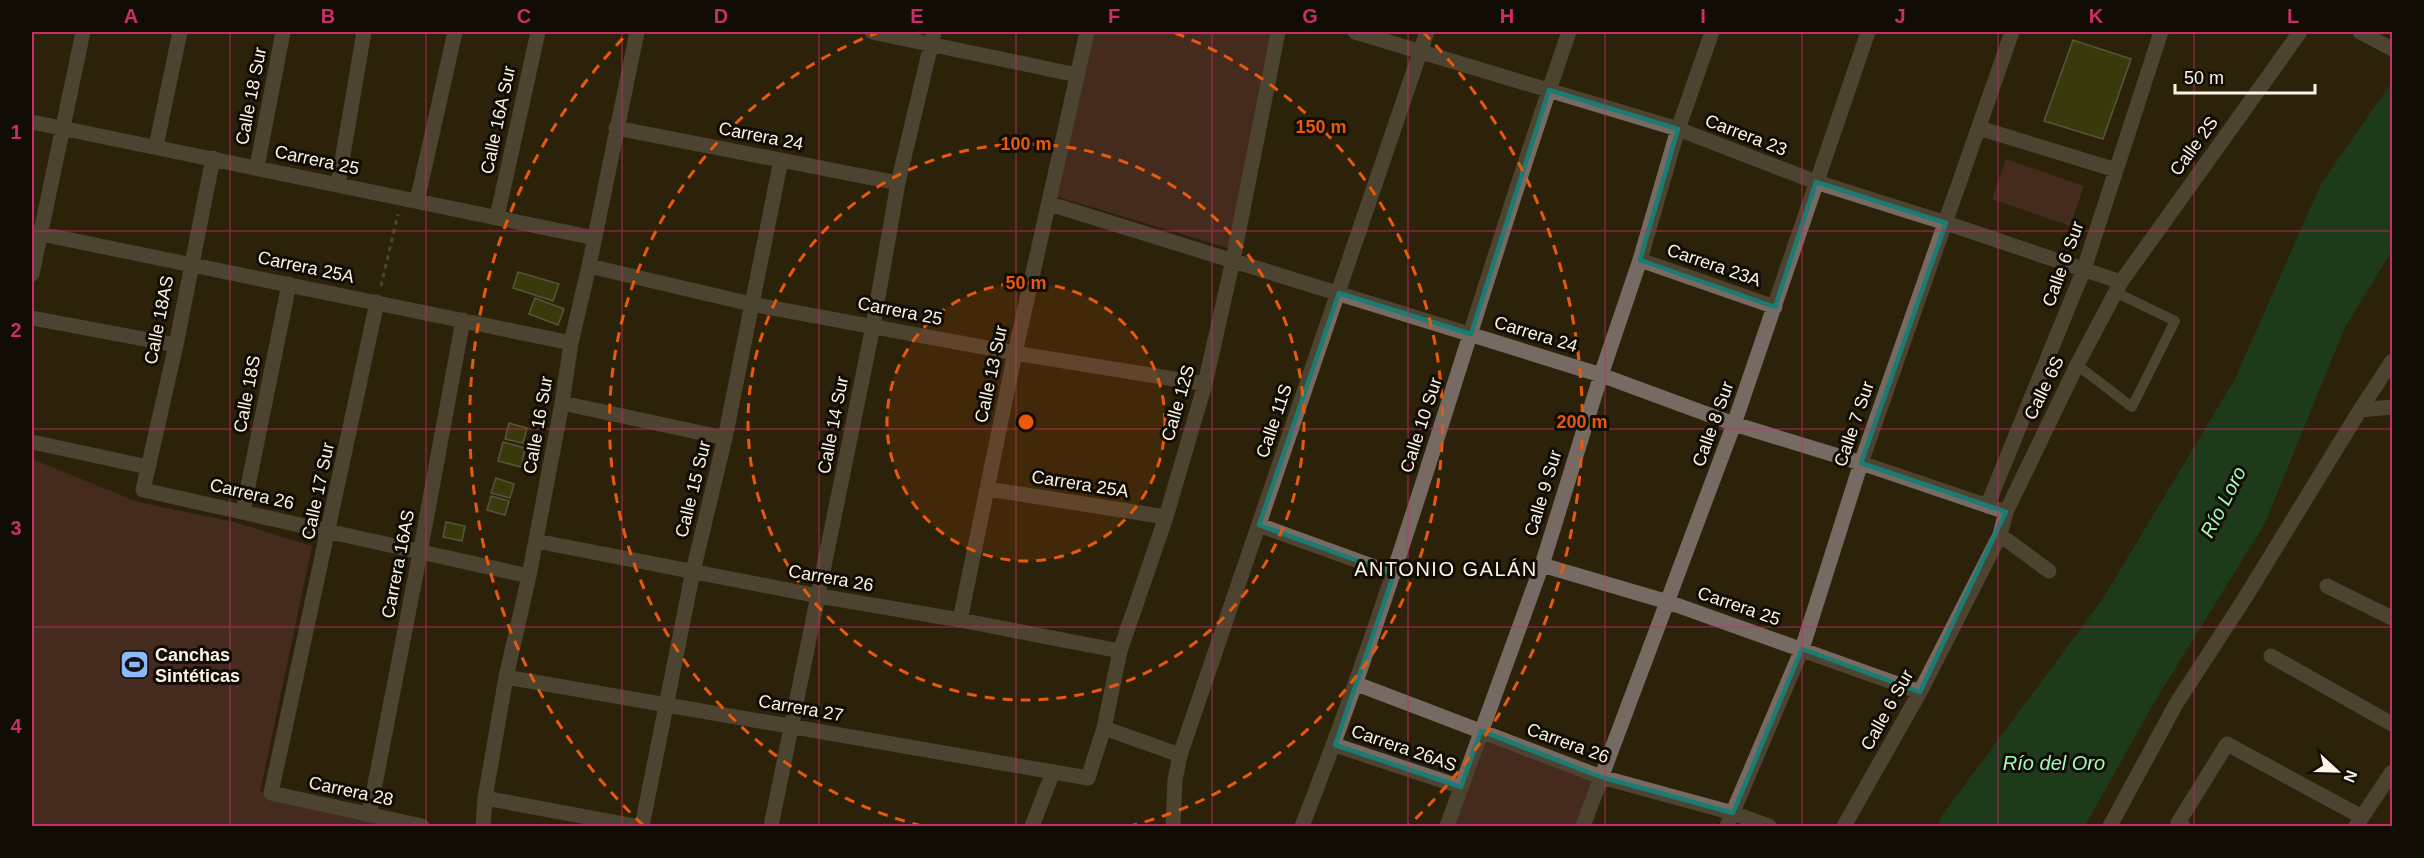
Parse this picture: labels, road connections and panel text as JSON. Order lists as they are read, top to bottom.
{
  "streets": {
    "street": [
      "Calle 18 Sur",
      "Calle 16A Sur",
      "Carrera 23",
      "Carrera 24",
      "Calle 2S",
      "Carrera 25",
      "Calle 6 Sur",
      "Carrera 23A",
      "Carrera 25A",
      "Calle 18AS",
      "Calle 13 Sur",
      "Calle 6S",
      "Calle 18S",
      "Calle 12S",
      "Calle 11S",
      "Calle 8 Sur",
      "Calle 7 Sur",
      "Calle 16 Sur",
      "Calle 14 Sur",
      "Calle 10 Sur",
      "Calle 15 Sur",
      "Calle 17 Sur",
      "Calle 9 Sur",
      "Carrera 26",
      "Carrera 16AS",
      "Carrera 27",
      "Carrera 26AS",
      "Carrera 28"
    ]
  },
  "crossings": [
    ["Calle 18 Sur", "Carrera 25"],
    ["Calle 16A Sur", "Carrera 25"],
    ["Carrera 23", "Calle 2S"],
    ["Carrera 23", "Calle 6 Sur"],
    ["Carrera 23", "Calle 6S"],
    ["Carrera 23", "Calle 11S"],
    ["Carrera 23", "Calle 8 Sur"],
    ["Carrera 23", "Calle 7 Sur"],
    ["Carrera 23", "Calle 10 Sur"],
    ["Carrera 23", "Calle 9 Sur"],
    ["Carrera 24", "Calle 6 Sur"],
    ["Carrera 24", "Calle 13 Sur"],
    ["Carrera 24", "Calle 6S"],
    ["Carrera 24", "Calle 12S"],
    ["Carrera 24", "Calle 11S"],
    ["Carrera 24", "Calle 8 Sur"],
    ["Carrera 24", "Calle 7 Sur"],
    ["Carrera 24", "Calle 16 Sur"],
    ["Carrera 24", "Calle 14 Sur"],
    ["Carrera 24", "Calle 10 Sur"],
    ["Carrera 24", "Calle 15 Sur"],
    ["Carrera 24", "Calle 9 Sur"],
    ["Calle 2S", "Calle 6S"],
    ["Carrera 25", "Calle 6 Sur"],
    ["Carrera 25", "Calle 18AS"],
    ["Carrera 25", "Calle 13 Sur"],
    ["Carrera 25", "Calle 12S"],
    ["Carrera 25", "Calle 8 Sur"],
    ["Carrera 25", "Calle 7 Sur"],
    ["Carrera 25", "Calle 16 Sur"],
    ["Carrera 25", "Calle 14 Sur"],
    ["Carrera 25", "Calle 15 Sur"],
    ["Carrera 25", "Calle 9 Sur"],
    ["Calle 6 Sur", "Calle 6S"],
    ["Carrera 23A", "Calle 8 Sur"],
    ["Carrera 23A", "Calle 9 Sur"],
    ["Carrera 25A", "Calle 18AS"],
    ["Carrera 25A", "Calle 13 Sur"],
    ["Carrera 25A", "Calle 18S"],
    ["Carrera 25A", "Calle 12S"],
    ["Carrera 25A", "Calle 16 Sur"],
    ["Carrera 25A", "Calle 17 Sur"],
    ["Carrera 25A", "Carrera 16AS"],
    ["Calle 18AS", "Carrera 26"],
    ["Calle 13 Sur", "Carrera 26"],
    ["Calle 18S", "Carrera 26"],
    ["Calle 12S", "Carrera 26"],
    ["Calle 12S", "Carrera 27"],
    ["Calle 8 Sur", "Carrera 26"],
    ["Calle 7 Sur", "Carrera 26"],
    ["Calle 16 Sur", "Carrera 26"],
    ["Calle 16 Sur", "Carrera 27"],
    ["Calle 14 Sur", "Carrera 26"],
    ["Calle 14 Sur", "Carrera 27"],
    ["Calle 10 Sur", "Carrera 26"],
    ["Calle 10 Sur", "Carrera 26AS"],
    ["Calle 15 Sur", "Carrera 26"],
    ["Calle 15 Sur", "Carrera 27"],
    ["Calle 17 Sur", "Carrera 26"],
    ["Calle 17 Sur", "Carrera 28"],
    ["Calle 9 Sur", "Carrera 26"],
    ["Calle 9 Sur", "Carrera 26AS"],
    ["Carrera 26", "Carrera 16AS"],
    ["Carrera 16AS", "Carrera 28"]
  ],
  "districts": ["ANTONIO GALÁN"],
  "water": ["Río Loro", "Río del Oro"],
  "places": {
    "sports": ["Canchas Sintéticas"]
  },
  "scale_bar": "50 m",
  "north": "right",
  "grid": {
    "columns": [
      "A",
      "B",
      "C",
      "D",
      "E",
      "F",
      "G",
      "H",
      "I",
      "J",
      "K",
      "L"
    ],
    "rows": [
      "1",
      "2",
      "3",
      "4"
    ]
  },
  "rings": [
    "150 m",
    "100 m",
    "50 m",
    "200 m"
  ]
}
